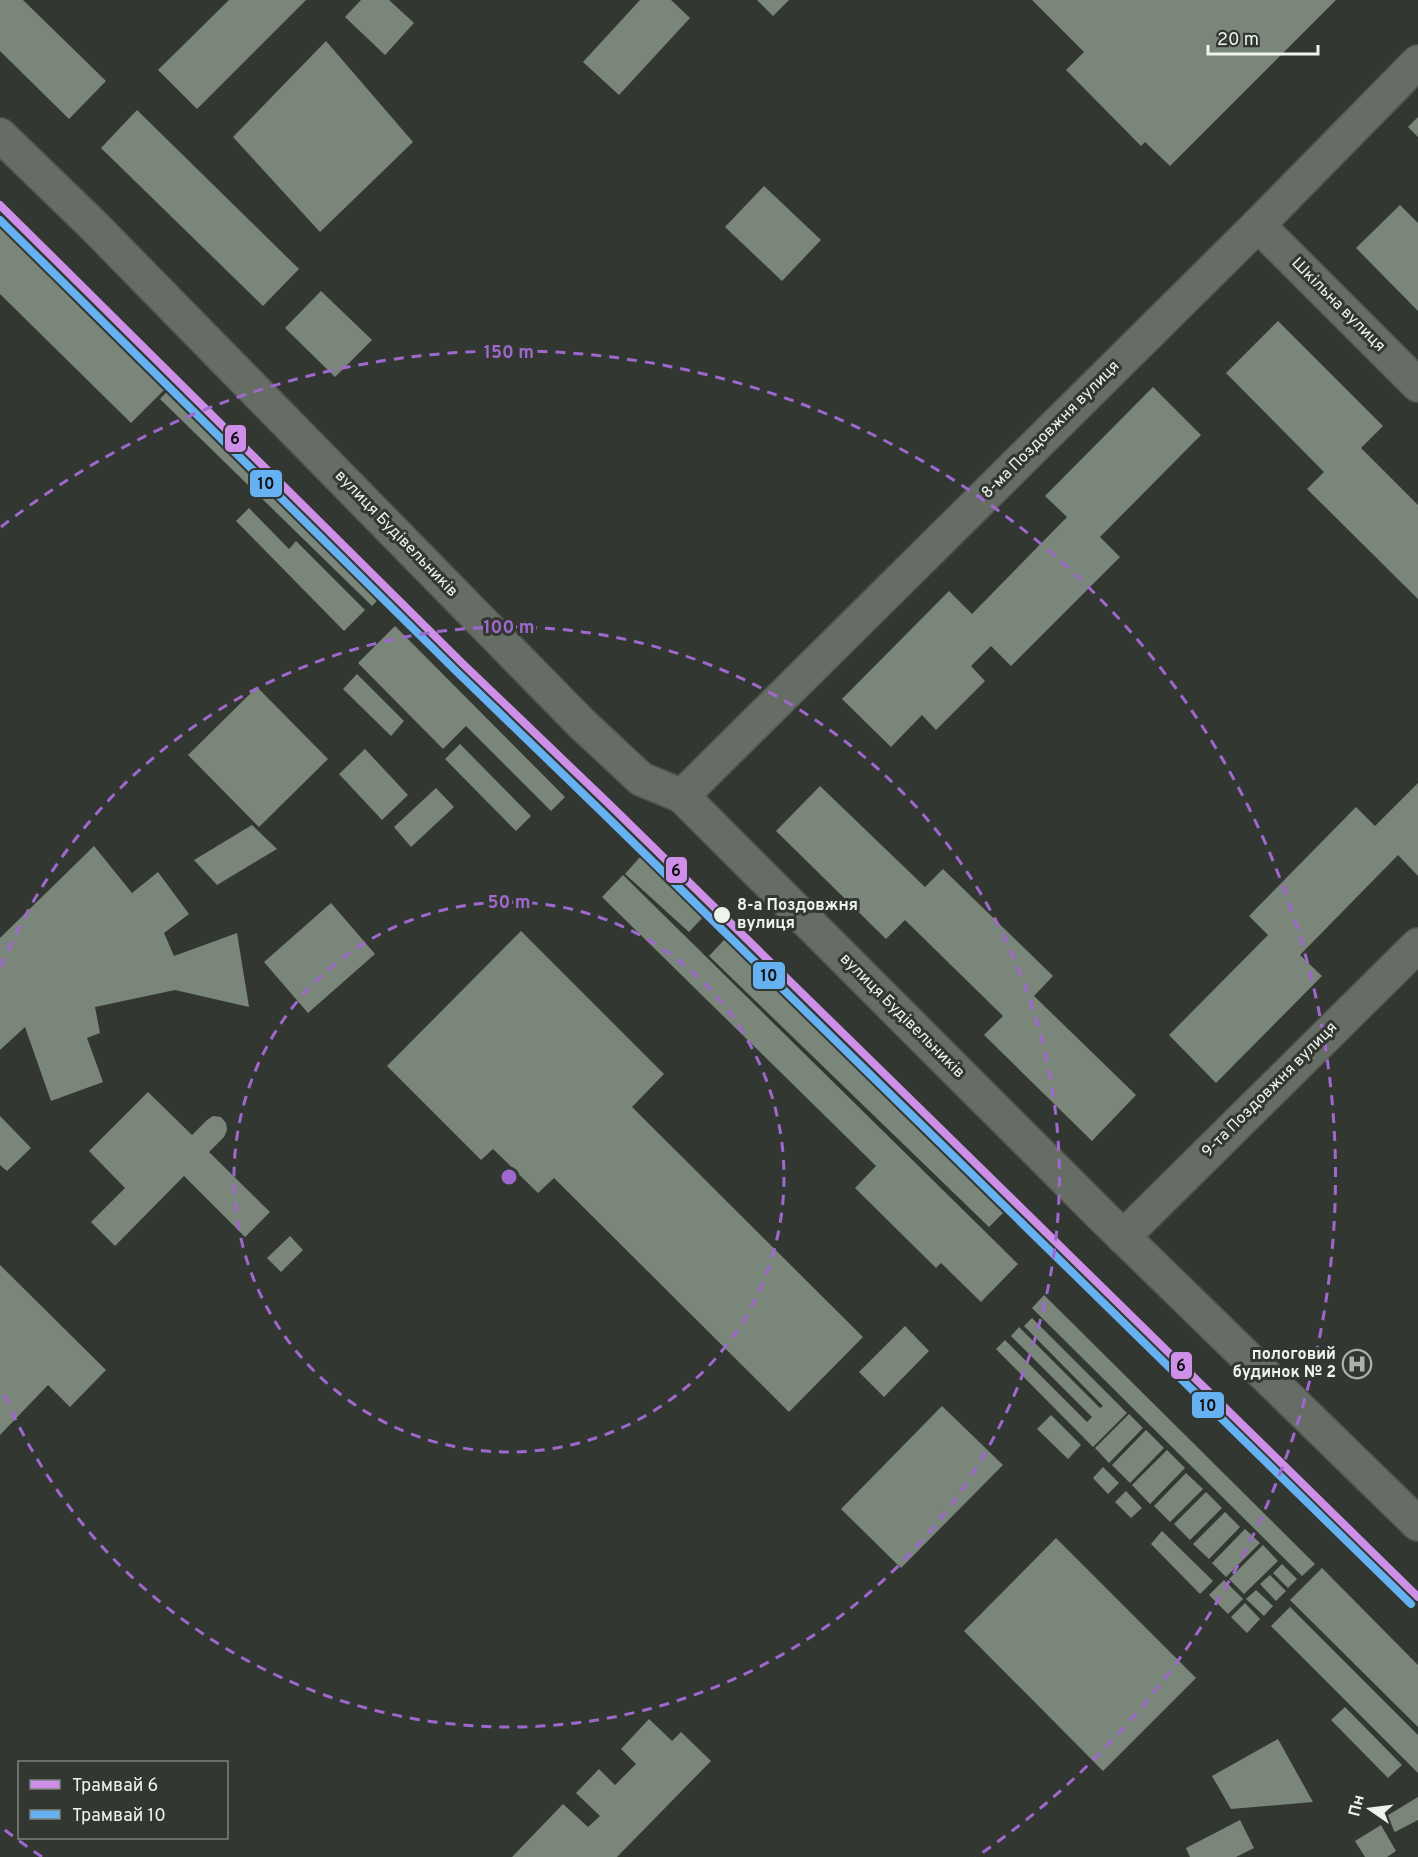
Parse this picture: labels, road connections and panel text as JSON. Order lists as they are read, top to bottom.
{
  "streets": {
    "street": [
      "Шкільна вулиця",
      "8-ма Поздовжня вулиця",
      "вулиця Будівельників",
      "9-та Поздовжня вулиця"
    ]
  },
  "crossings": [
    ["Шкільна вулиця", "8-ма Поздовжня вулиця"],
    ["8-ма Поздовжня вулиця", "вулиця Будівельників"],
    ["вулиця Будівельників", "9-та Поздовжня вулиця"]
  ],
  "places": {
    "other": ["8-а Поздовжня вулиця"],
    "hospital": ["пологовий будинок № 2"]
  },
  "lines": ["tram line 6", "tram line 10"],
  "legend": ["Трамвай 6", "Трамвай 10"],
  "scale_bar": "20 m",
  "north": "left",
  "rings": ["150 m", "100 m", "50 m"]
}
